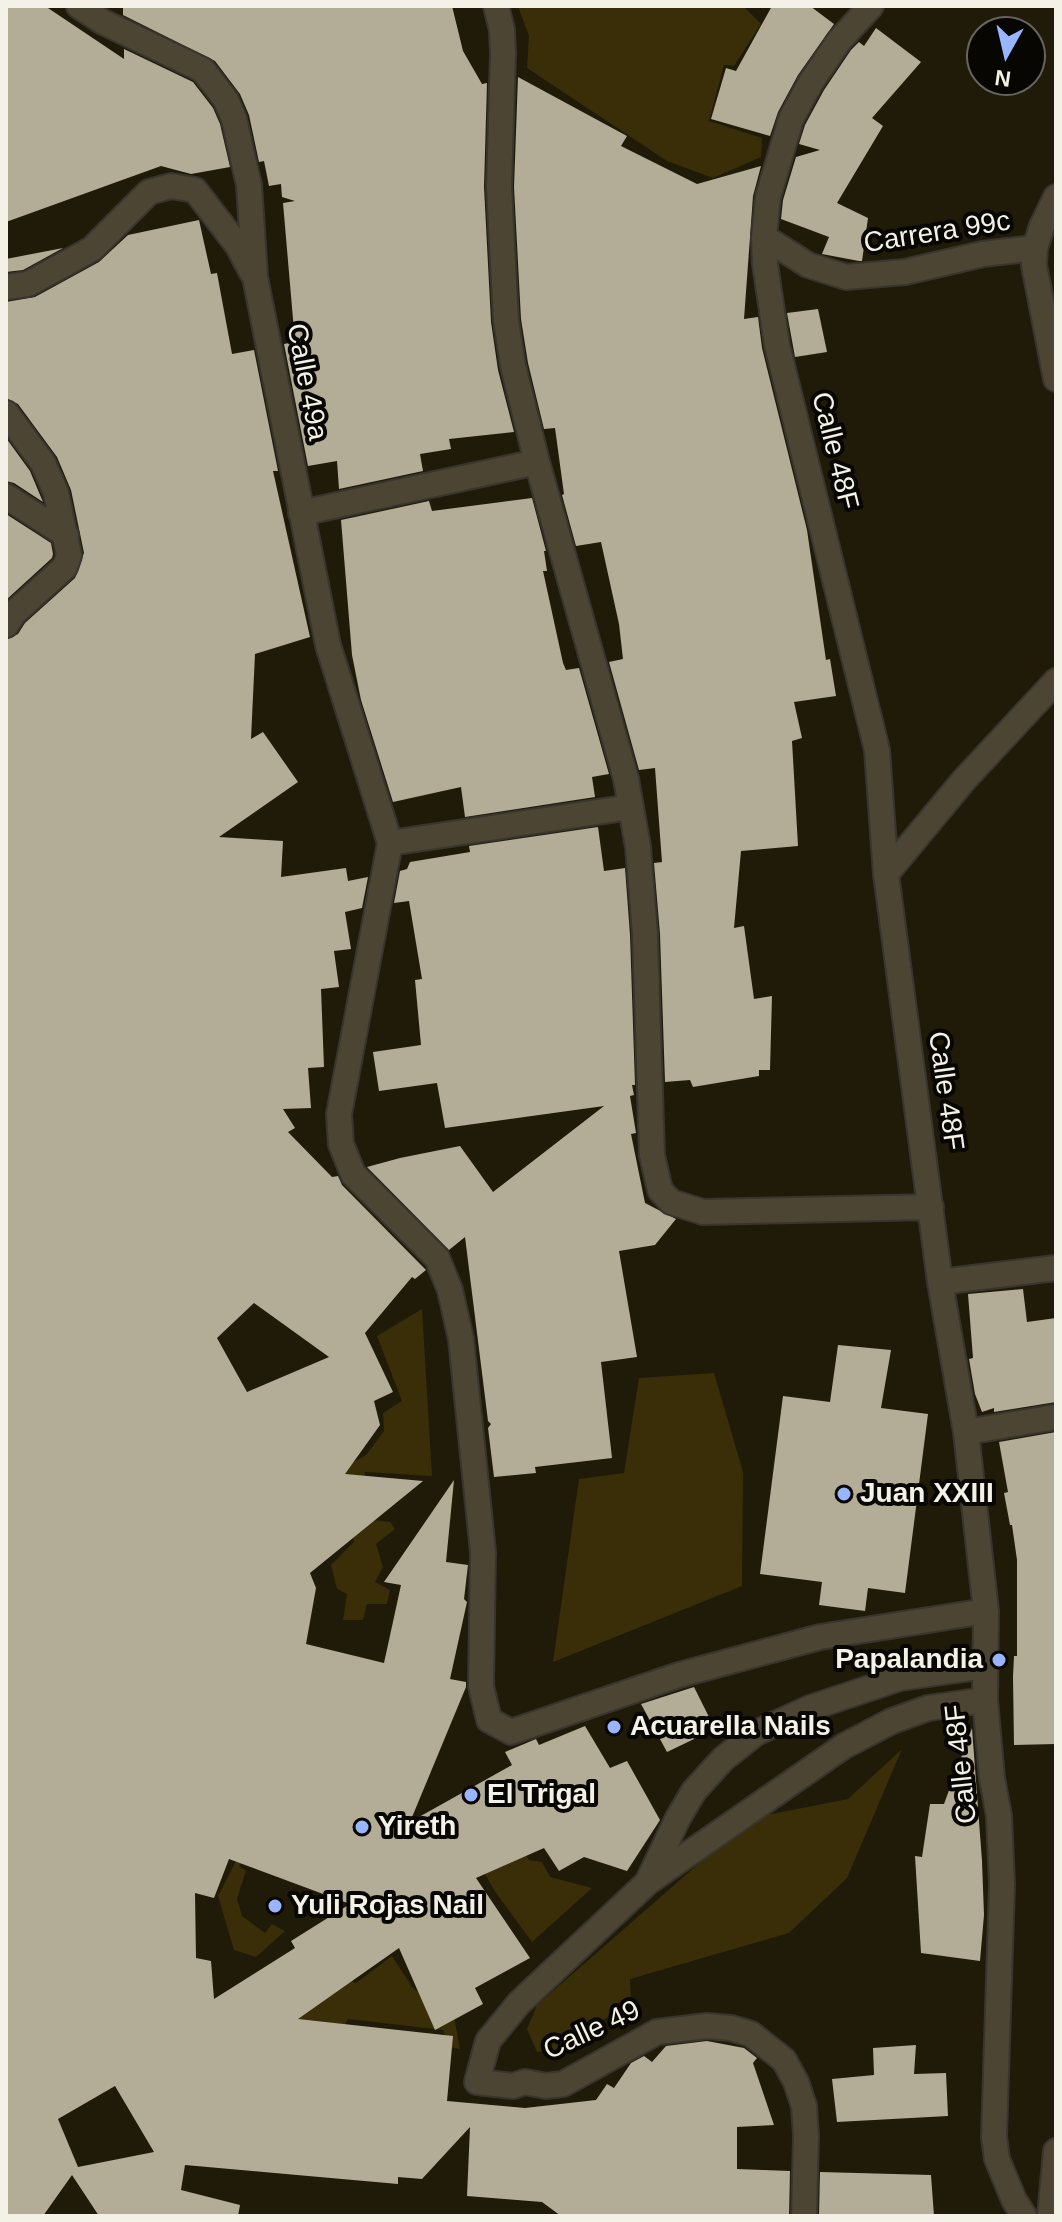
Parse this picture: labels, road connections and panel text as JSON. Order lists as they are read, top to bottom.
{
  "streets": {
    "street": [
      "Carrera 99c",
      "Calle 49a",
      "Calle 48F",
      "Calle 49"
    ]
  },
  "crossings": [
    ["Carrera 99c", "Calle 48F"],
    ["Calle 48F", "Calle 49"]
  ],
  "places": [
    "Juan XXIII",
    "Papalandia",
    "Acuarella Nails",
    "El Trigal",
    "Yireth",
    "Yuli Rojas Nail"
  ],
  "north": "bottom"
}
